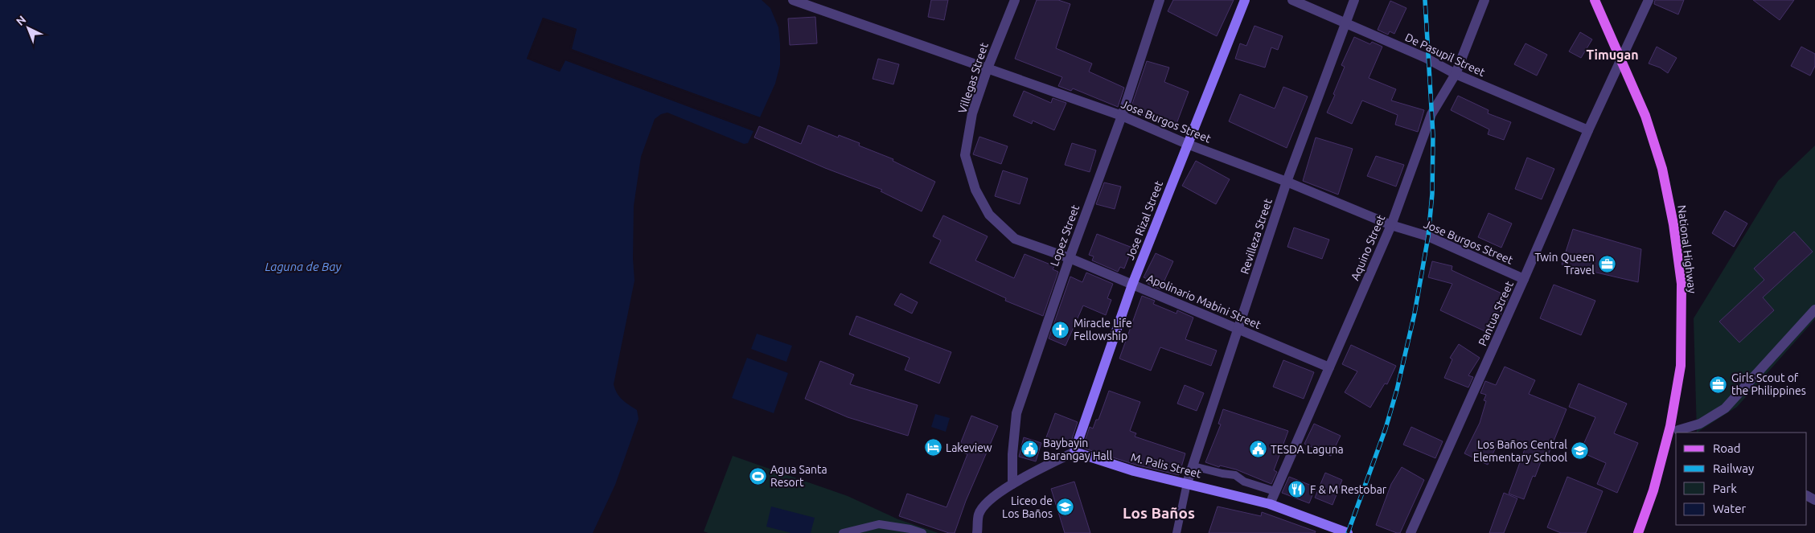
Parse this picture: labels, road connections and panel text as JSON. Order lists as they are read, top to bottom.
{
  "streets": {
    "main road": ["Jose Rizal Street", "National Highway", "M. Palis Street"],
    "street": [
      "De Pasupil Street",
      "Villegas Street",
      "Jose Burgos Street",
      "Lopez Street",
      "Revilleza Street",
      "Aquino Street",
      "Apolinario Mabini Street",
      "Pantua Street"
    ]
  },
  "crossings": [
    ["De Pasupil Street", "Revilleza Street"],
    ["De Pasupil Street", "Aquino Street"],
    ["De Pasupil Street", "Pantua Street"],
    ["Villegas Street", "Jose Burgos Street"],
    ["Villegas Street", "Apolinario Mabini Street"],
    ["Jose Burgos Street", "Jose Rizal Street"],
    ["Jose Burgos Street", "Lopez Street"],
    ["Jose Burgos Street", "Revilleza Street"],
    ["Jose Burgos Street", "Aquino Street"],
    ["Jose Burgos Street", "Pantua Street"],
    ["Jose Rizal Street", "Apolinario Mabini Street"],
    ["Jose Rizal Street", "M. Palis Street"],
    ["Lopez Street", "Apolinario Mabini Street"],
    ["Revilleza Street", "Apolinario Mabini Street"],
    ["Revilleza Street", "M. Palis Street"],
    ["Aquino Street", "Apolinario Mabini Street"],
    ["Aquino Street", "M. Palis Street"],
    ["National Highway", "Pantua Street"]
  ],
  "districts": ["Timugan", "Los Baños"],
  "water": ["Laguna de Bay"],
  "places": {
    "office": ["Twin Queen Travel", "Girls Scout of the Philippines"],
    "church": ["Miracle Life Fellowship"],
    "hotel": ["Lakeview"],
    "public building": ["Baybayin Barangay Hall", "TESDA Laguna"],
    "school or university": ["Los Baños Central Elementary School", "Liceo de Los Baños"],
    "sports": ["Agua Santa Resort"],
    "restaurant": ["F & M Restobar"]
  },
  "legend": [
    "Road",
    "Railway",
    "Park",
    "Water"
  ],
  "north": "top left"
}
